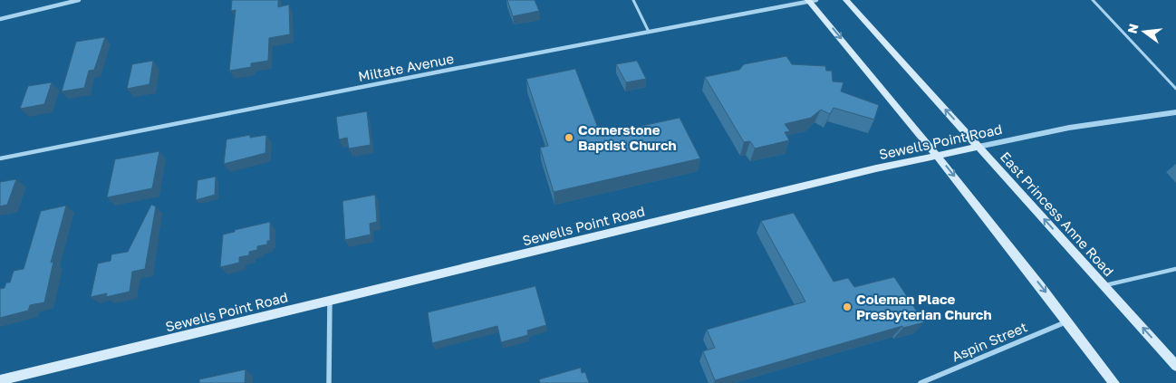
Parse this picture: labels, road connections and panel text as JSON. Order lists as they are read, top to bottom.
{
  "streets": {
    "main road": ["Sewells Point Road", "East Princess Anne Road"],
    "street": ["Miltate Avenue", "Aspin Street"]
  },
  "crossings": [
    ["Sewells Point Road", "East Princess Anne Road"]
  ],
  "places": ["Cornerstone Baptist Church", "Coleman Place Presbyterian Church"],
  "north": "left"
}
